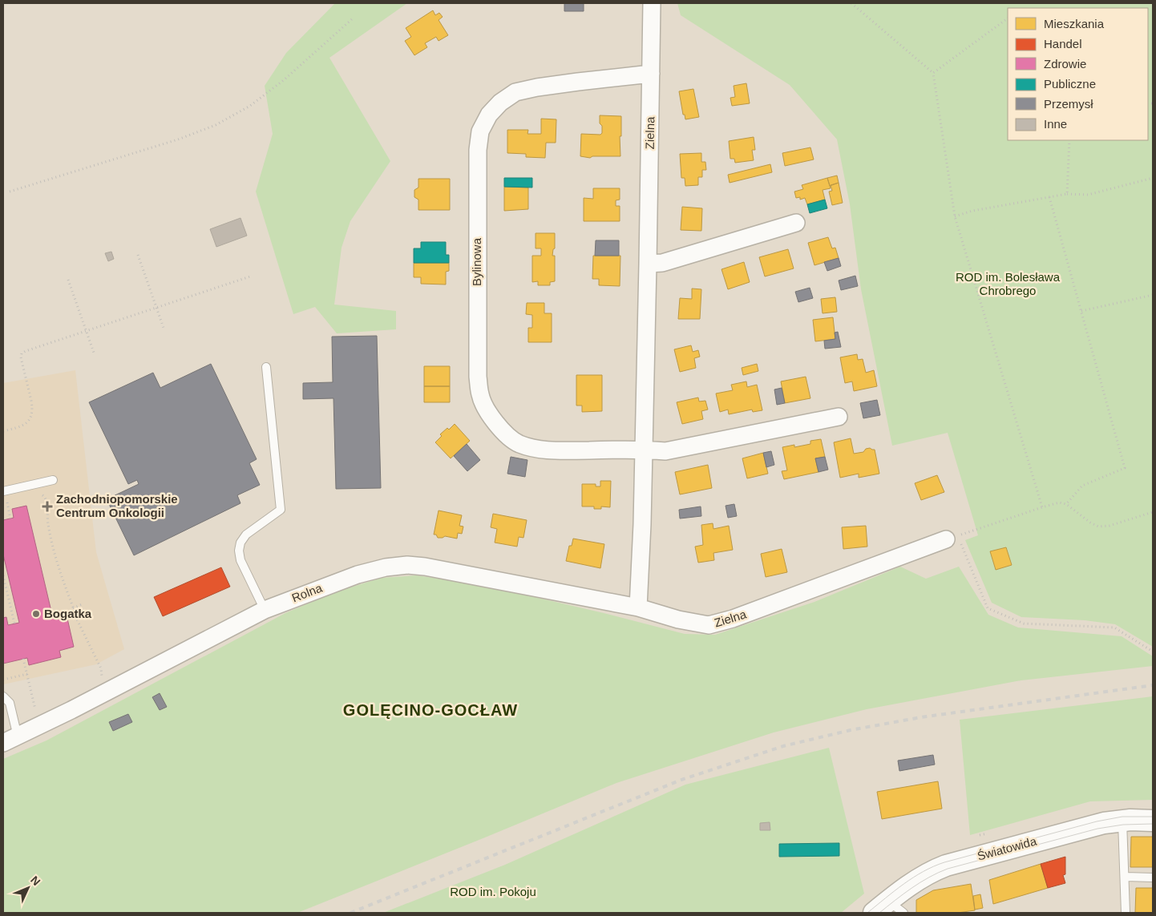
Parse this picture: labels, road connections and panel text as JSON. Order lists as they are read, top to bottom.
{
  "streets": {
    "street": [
      "Zielna",
      "Bylinowa",
      "Rolna",
      "Światowida"
    ]
  },
  "crossings": [
    ["Zielna", "Bylinowa"],
    ["Zielna", "Rolna"]
  ],
  "districts": ["GOLĘCINO-GOCŁAW"],
  "parks": ["ROD im. Bolesława Chrobrego", "ROD im. Pokoju"],
  "places": {
    "health": ["Zachodniopomorskie Centrum Onkologii"],
    "other": ["Bogatka"]
  },
  "legend": [
    "Mieszkania",
    "Handel",
    "Zdrowie",
    "Publiczne",
    "Przemysł",
    "Inne"
  ],
  "north": "top right"
}
